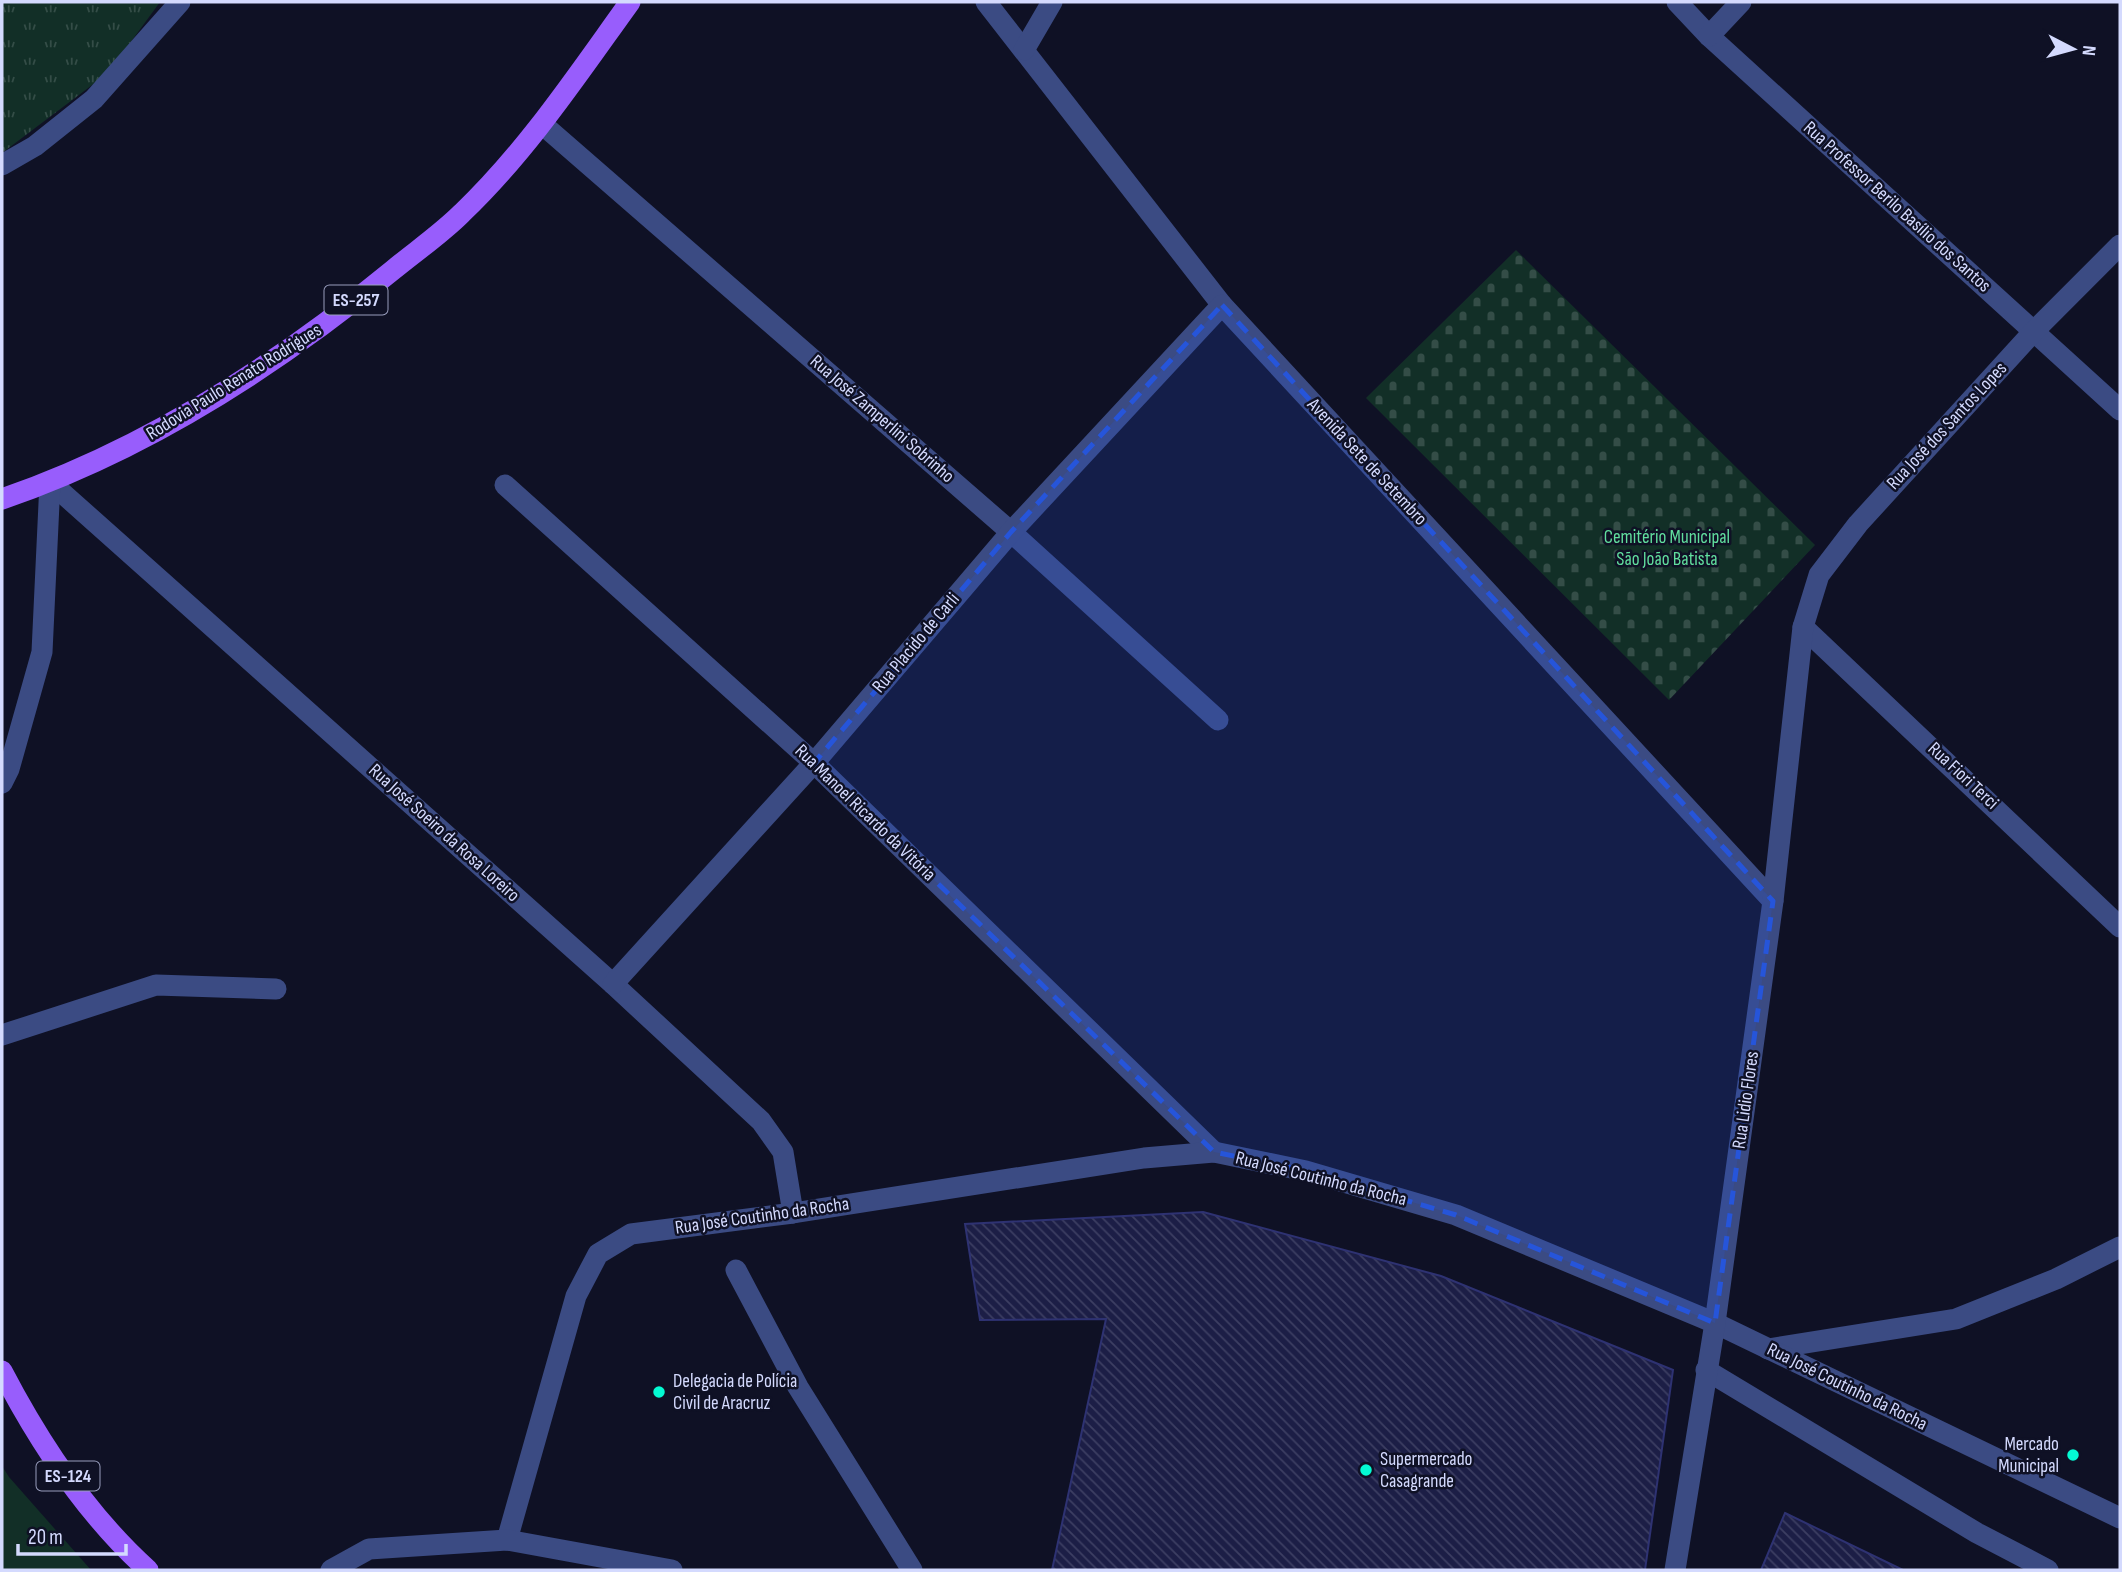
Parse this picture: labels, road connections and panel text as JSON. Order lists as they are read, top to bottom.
{
  "streets": {
    "main road": ["ES-257", "Rodovia Paulo Renato Rodrigues", "ES-124"],
    "street": [
      "Rua Professor Berilo Basílio dos Santos",
      "Rua José Zamperlini Sobrinho",
      "Rua José dos Santos Lopes",
      "Avenida Sete de Setembro",
      "Rua Placido de Carli",
      "Rua Fiori Terci",
      "Rua Manoel Ricardo da Vitória",
      "Rua José Soeiro da Rosa Loreiro",
      "Rua Lidio Flores",
      "Rua José Coutinho da Rocha"
    ]
  },
  "crossings": [
    ["Rua Professor Berilo Basílio dos Santos", "Rua José dos Santos Lopes"],
    ["Rodovia Paulo Renato Rodrigues", "Rua José Zamperlini Sobrinho"],
    ["Rodovia Paulo Renato Rodrigues", "Rua José Soeiro da Rosa Loreiro"],
    ["Rua José Zamperlini Sobrinho", "Rua Placido de Carli"],
    ["Rua José dos Santos Lopes", "Rua Fiori Terci"],
    ["Rua José dos Santos Lopes", "Rua Lidio Flores"],
    ["Avenida Sete de Setembro", "Rua Placido de Carli"],
    ["Avenida Sete de Setembro", "Rua Lidio Flores"],
    ["Rua Placido de Carli", "Rua Manoel Ricardo da Vitória"],
    ["Rua Placido de Carli", "Rua José Soeiro da Rosa Loreiro"],
    ["Rua Fiori Terci", "Rua Lidio Flores"],
    ["Rua Manoel Ricardo da Vitória", "Rua José Coutinho da Rocha"],
    ["Rua José Soeiro da Rosa Loreiro", "Rua José Coutinho da Rocha"],
    ["Rua Lidio Flores", "Rua José Coutinho da Rocha"]
  ],
  "parks": ["Cemitério Municipal São João Batista"],
  "places": ["Delegacia de Polícia Civil de Aracruz", "Mercado Municipal", "Supermercado Casagrande"],
  "scale_bar": "20 m",
  "north": "right"
}
